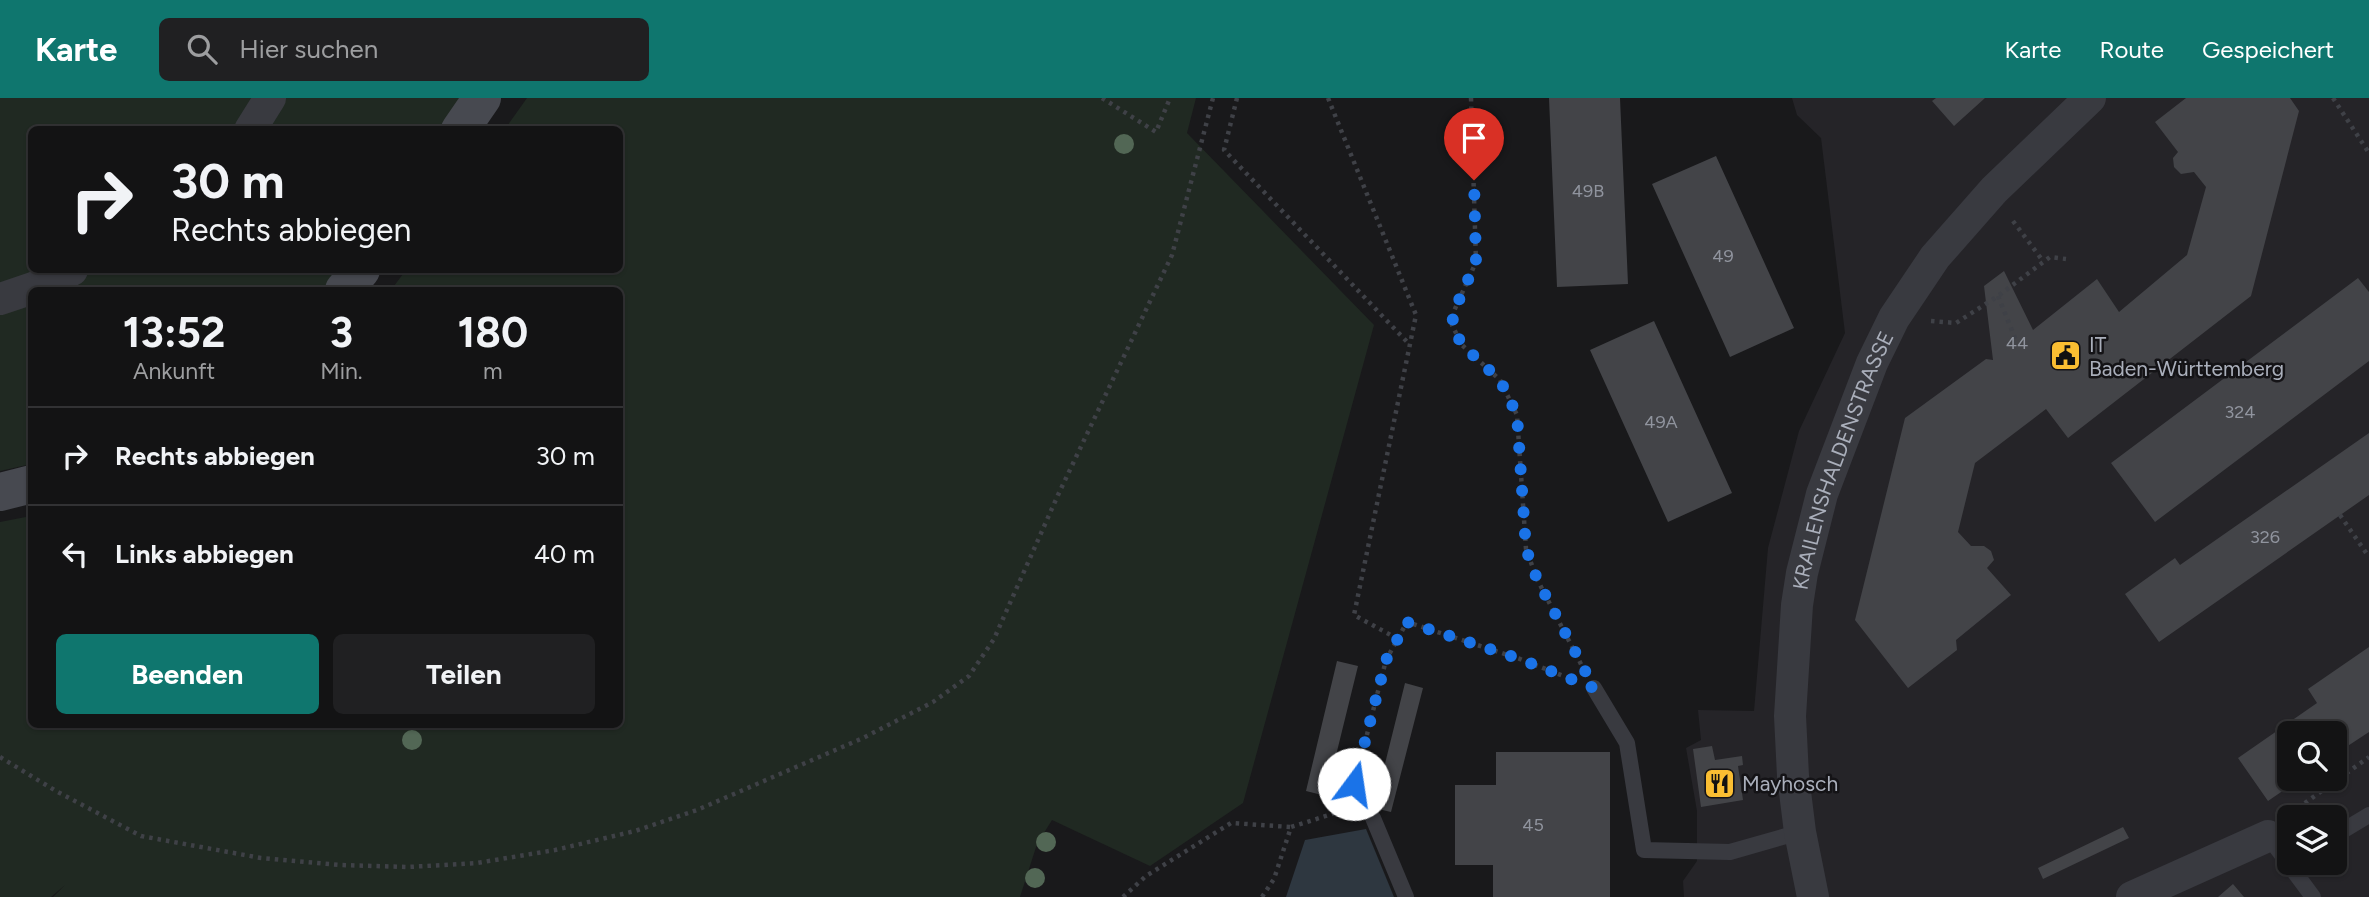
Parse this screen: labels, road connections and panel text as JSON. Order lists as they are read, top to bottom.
{
  "streets": {
    "street": ["KRAILENSHALDENSTRASSE"]
  },
  "places": {
    "public building": ["IT Baden-Württemberg"],
    "restaurant": ["Mayhosch"]
  },
  "house_numbers": [
    "49B",
    "49",
    "44",
    "324",
    "49A",
    "326",
    "45"
  ],
  "page": {
    "header": "Karte",
    "search": "Hier suchen",
    "nav": ["Karte", "Route", "Gespeichert"],
    "turn": ["30 m", "Rechts abbiegen"],
    "eta": [
      "13:52",
      "Ankunft",
      "3",
      "Min.",
      "180",
      "m"
    ],
    "list": [
      {
        "name": "Rechts abbiegen",
        "value": "30 m"
      },
      {
        "name": "Links abbiegen",
        "value": "40 m"
      }
    ],
    "buttons": ["Beenden", "Teilen"]
  }
}
